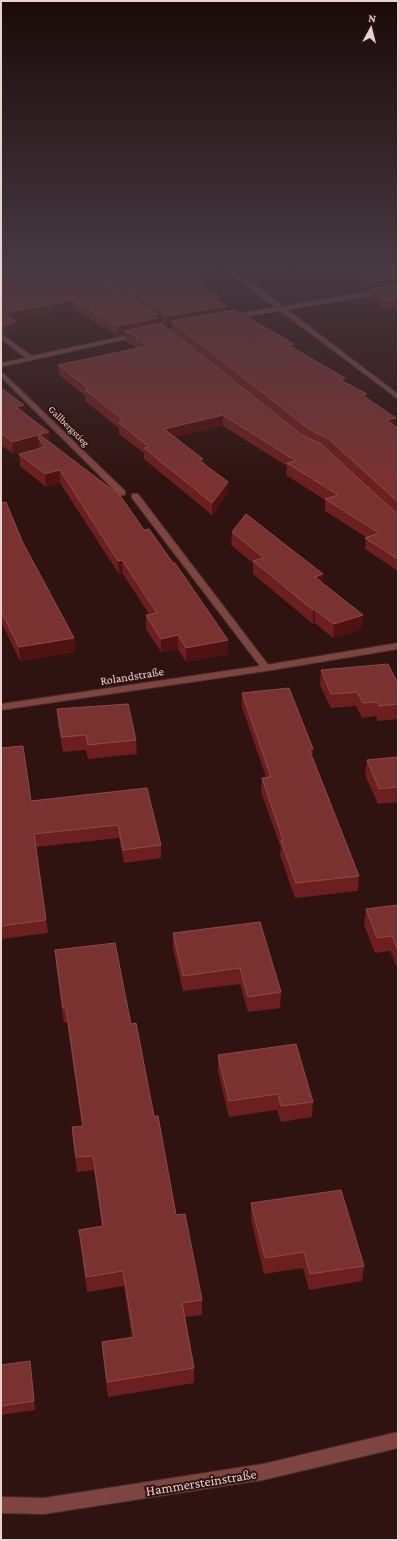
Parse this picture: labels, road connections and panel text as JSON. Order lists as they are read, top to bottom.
{
  "streets": {
    "street": ["Gallbergstieg", "Rolandstraße", "Hammersteinstraße"]
  },
  "north": "top"
}
